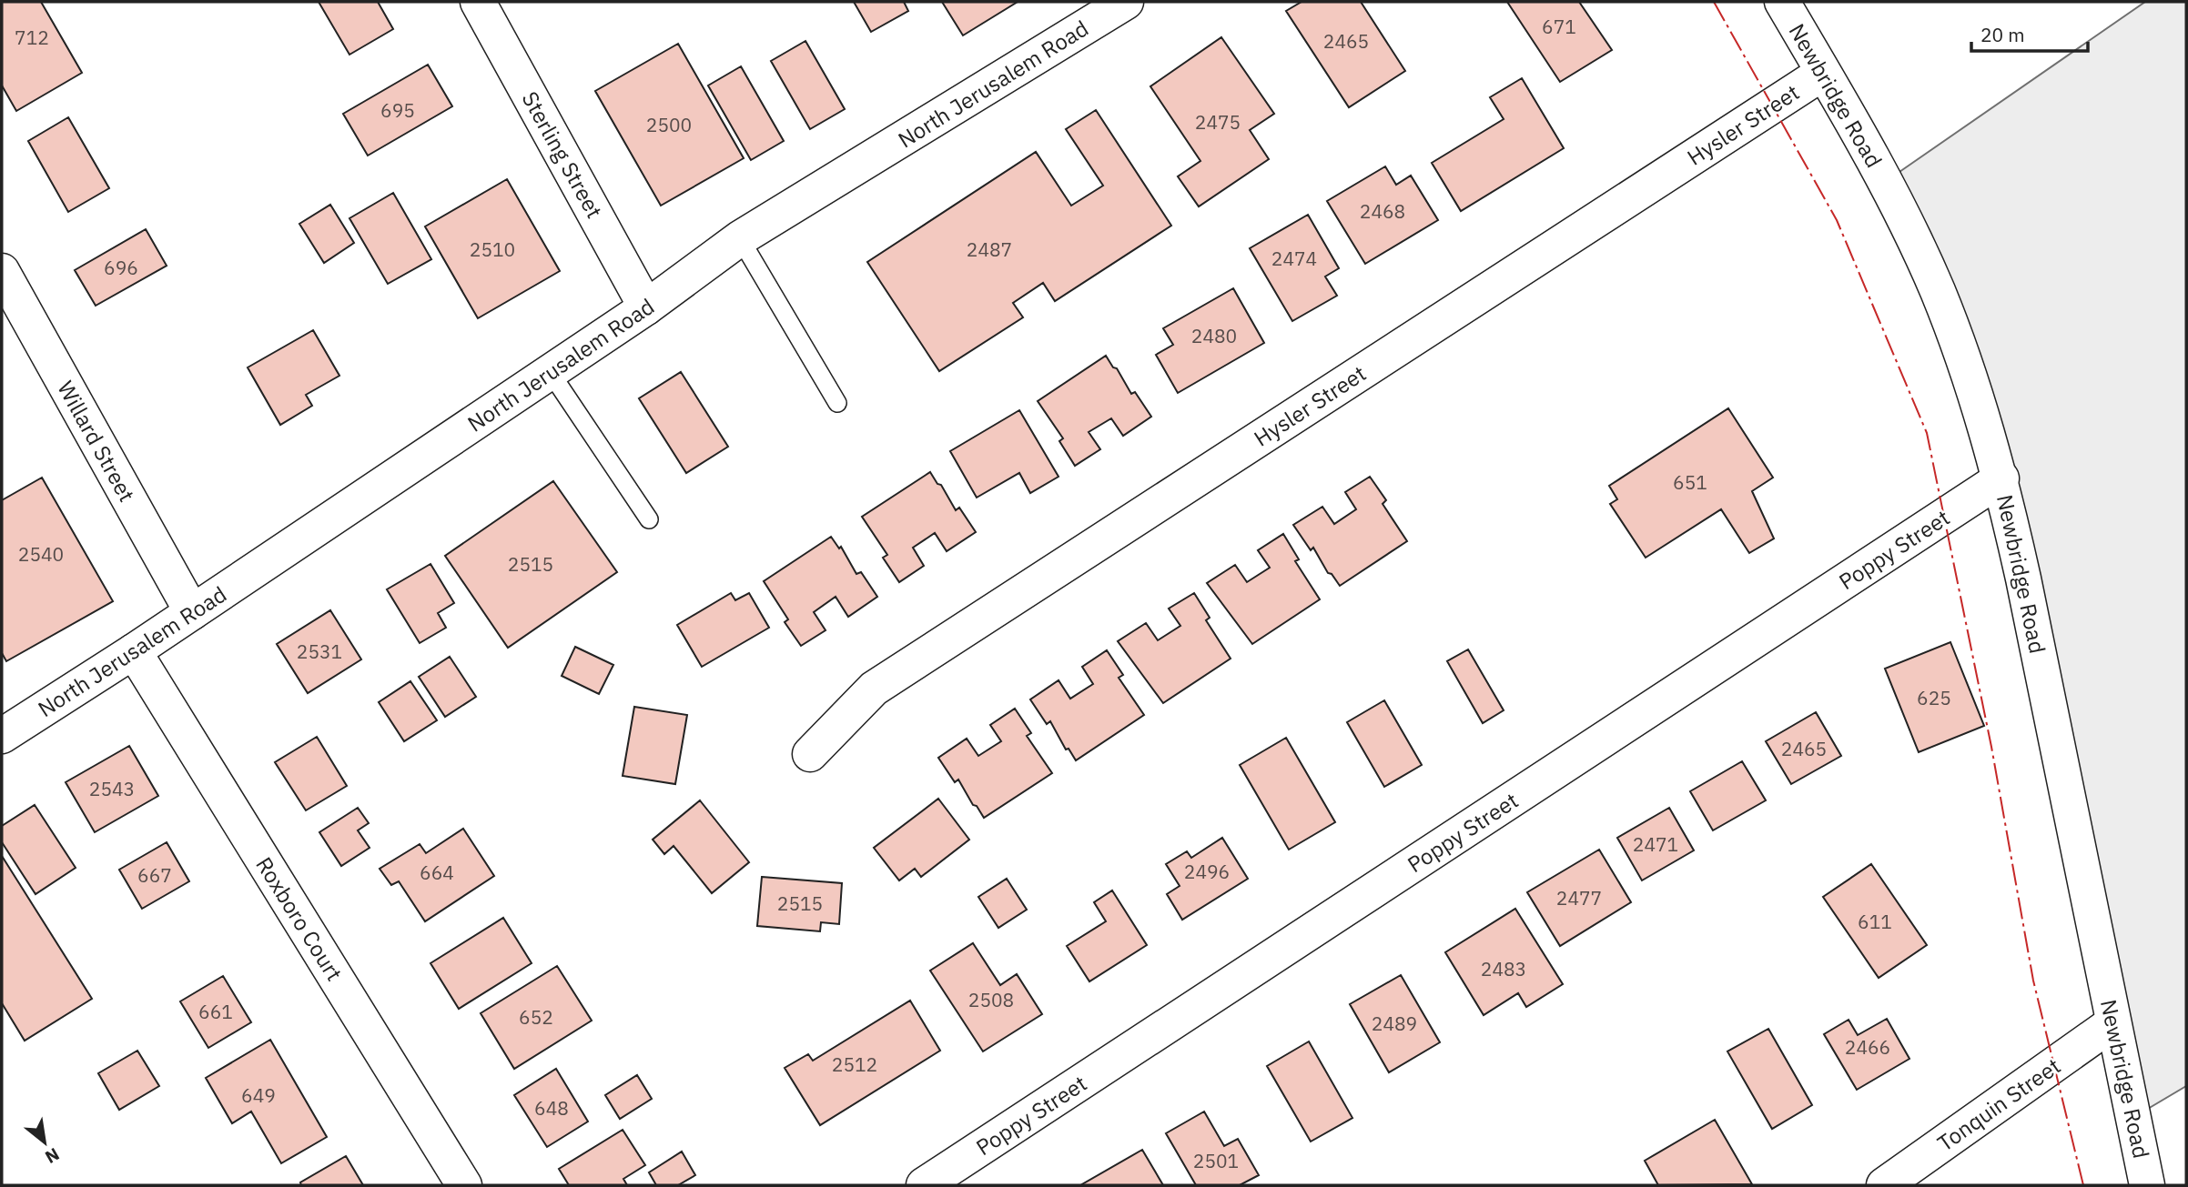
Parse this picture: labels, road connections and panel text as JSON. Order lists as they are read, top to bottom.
{
  "streets": {
    "street": [
      "North Jerusalem Road",
      "Newbridge Road",
      "Hysler Street",
      "Sterling Street",
      "Willard Street",
      "Poppy Street",
      "Roxboro Court",
      "Tonquin Street"
    ]
  },
  "crossings": [
    ["North Jerusalem Road", "Sterling Street"],
    ["North Jerusalem Road", "Willard Street"],
    ["North Jerusalem Road", "Roxboro Court"],
    ["Newbridge Road", "Hysler Street"],
    ["Newbridge Road", "Poppy Street"],
    ["Newbridge Road", "Tonquin Street"]
  ],
  "house_numbers": [
    "671",
    "712",
    "2465",
    "695",
    "2475",
    "2500",
    "2468",
    "2510",
    "2487",
    "2474",
    "696",
    "2480",
    "651",
    "2540",
    "2515",
    "2531",
    "625",
    "2465",
    "2543",
    "2471",
    "2496",
    "664",
    "667",
    "2477",
    "2515",
    "611",
    "2483",
    "2508",
    "661",
    "652",
    "2489",
    "2466",
    "2512",
    "649",
    "648",
    "2501"
  ],
  "scale_bar": "20 m",
  "north": "bottom right"
}
